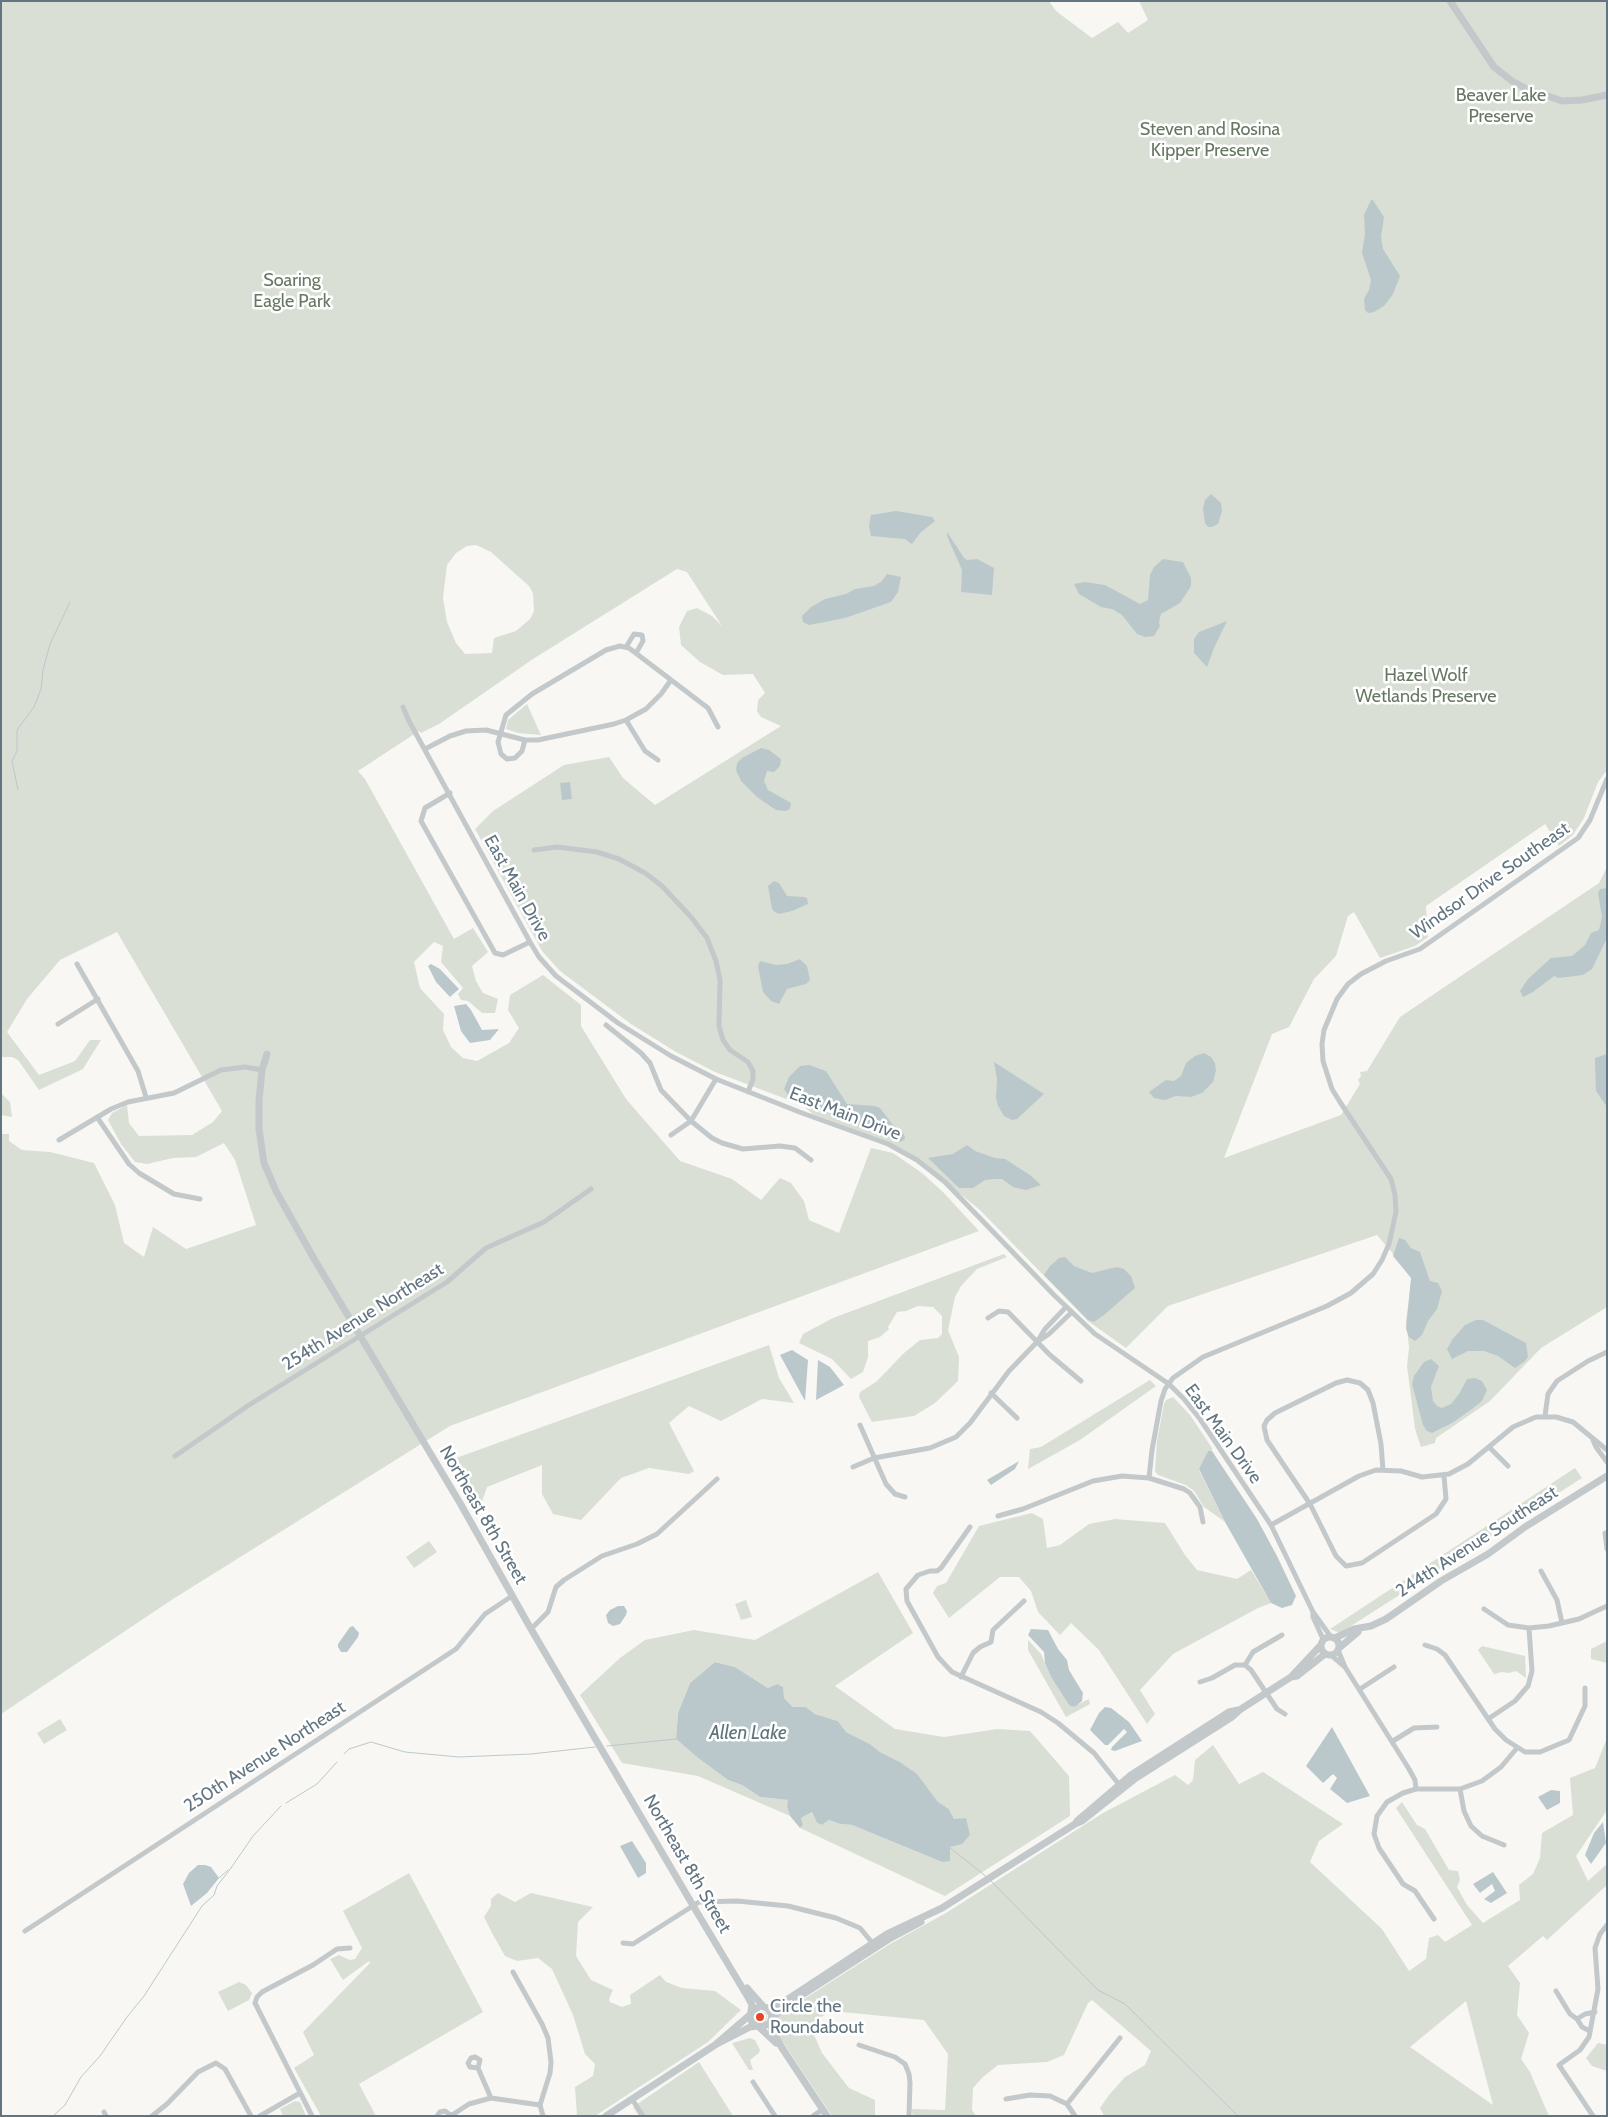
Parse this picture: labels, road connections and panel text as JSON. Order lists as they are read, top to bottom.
{
  "streets": {
    "street": [
      "Windsor Drive Southeast",
      "East Main Drive",
      "254th Avenue Northeast",
      "Northeast 8th Street",
      "244th Avenue Southeast",
      "250th Avenue Northeast"
    ]
  },
  "crossings": [
    ["Windsor Drive Southeast", "East Main Drive"],
    ["East Main Drive", "244th Avenue Southeast"],
    ["254th Avenue Northeast", "Northeast 8th Street"],
    ["Northeast 8th Street", "250th Avenue Northeast"]
  ],
  "water": ["Allen Lake"],
  "parks": [
    "Beaver Lake Preserve",
    "Steven and Rosina Kipper Preserve",
    "Soaring Eagle Park",
    "Hazel Wolf Wetlands Preserve"
  ],
  "places": ["Circle the Roundabout"]
}
